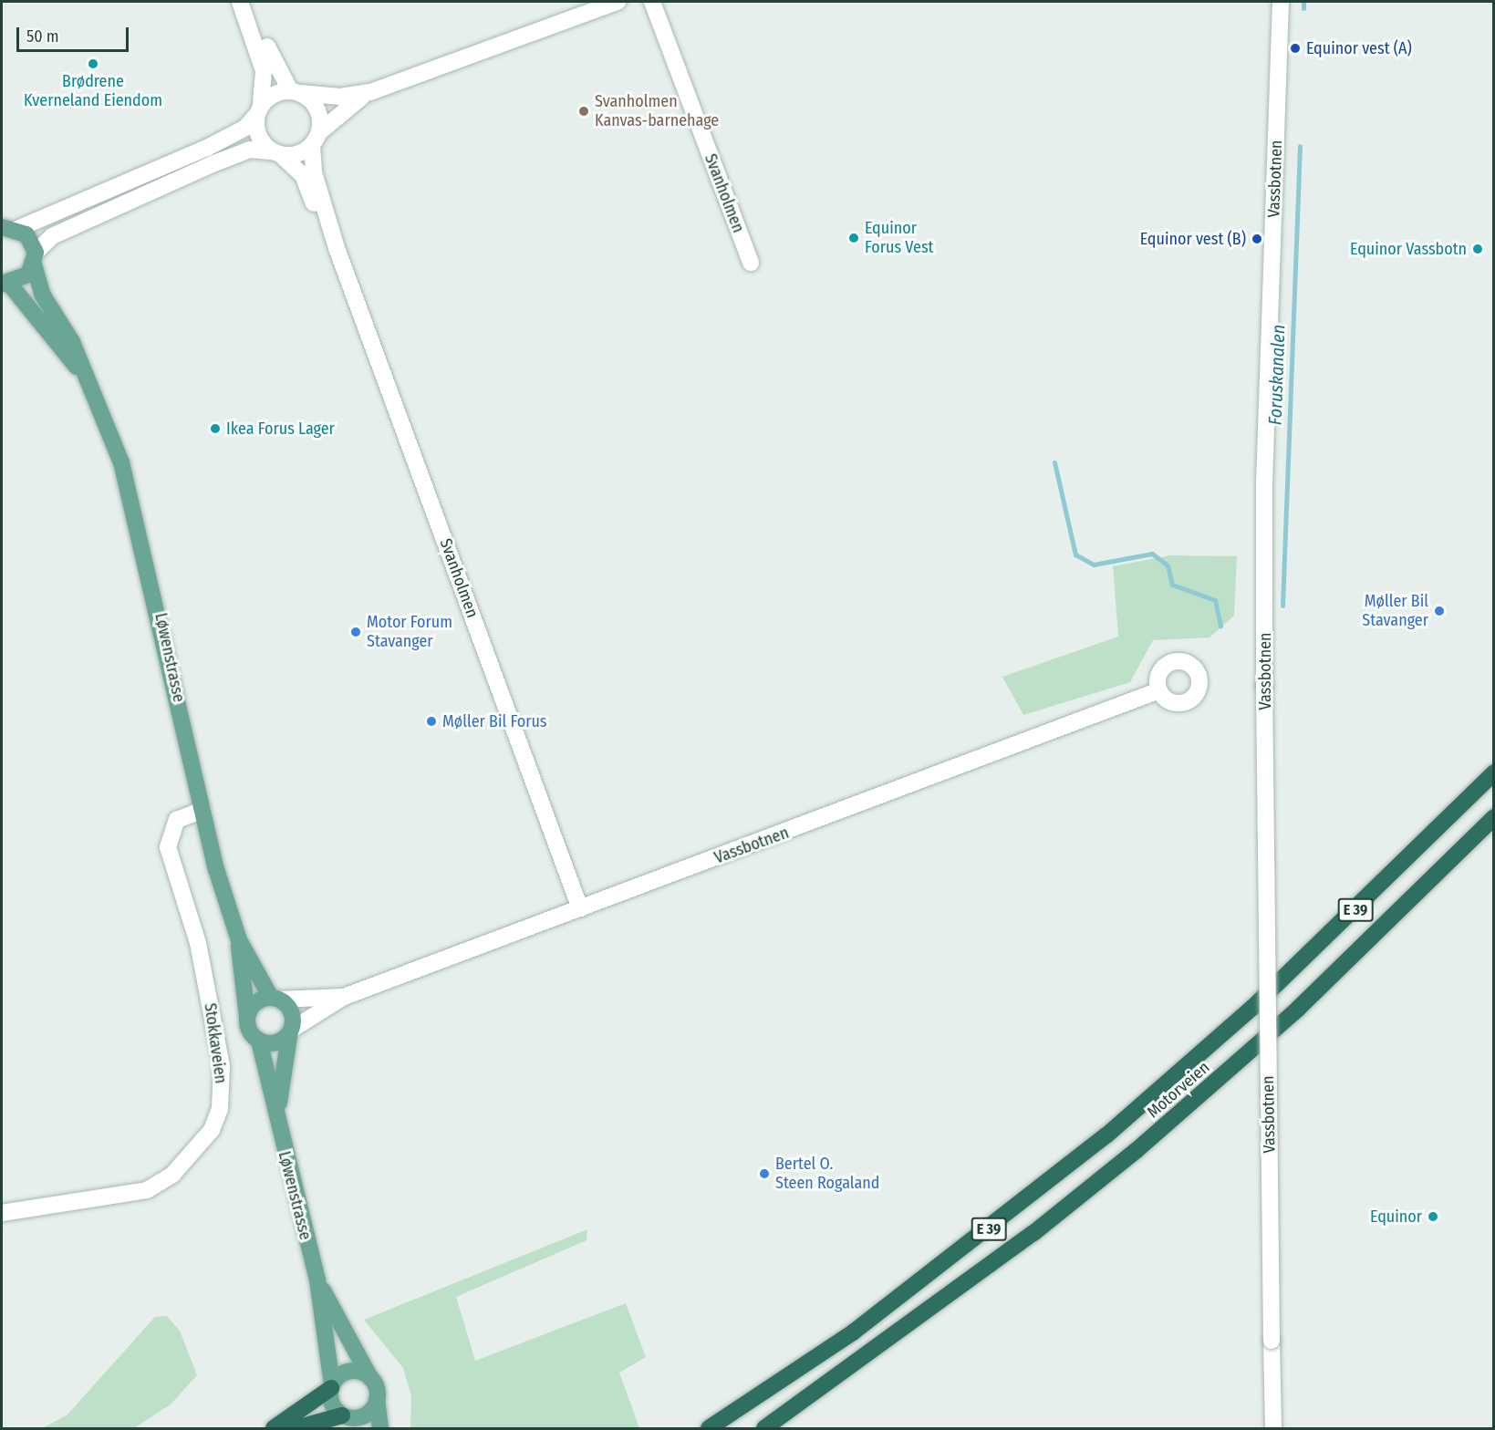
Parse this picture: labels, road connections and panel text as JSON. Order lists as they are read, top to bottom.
{
  "streets": {
    "highway": ["E 39", "Motorveien"],
    "main road": ["Løwenstrasse"],
    "street": ["Vassbotnen", "Svanholmen", "Stokkaveien"]
  },
  "crossings": [
    ["Vassbotnen", "Svanholmen"],
    ["Vassbotnen", "Løwenstrasse"],
    ["Løwenstrasse", "Stokkaveien"]
  ],
  "water": ["Foruskanalen"],
  "places": [
    "Equinor vest (A)",
    "Brødrene Kverneland Eiendom",
    "Svanholmen Kanvas-barnehage",
    "Equinor Forus Vest",
    "Equinor vest (B)",
    "Equinor Vassbotn",
    "Ikea Forus Lager",
    "Møller Bil Stavanger",
    "Motor Forum Stavanger",
    "Møller Bil Forus",
    "Bertel O. Steen Rogaland",
    "Equinor"
  ],
  "scale_bar": "50 m"
}
